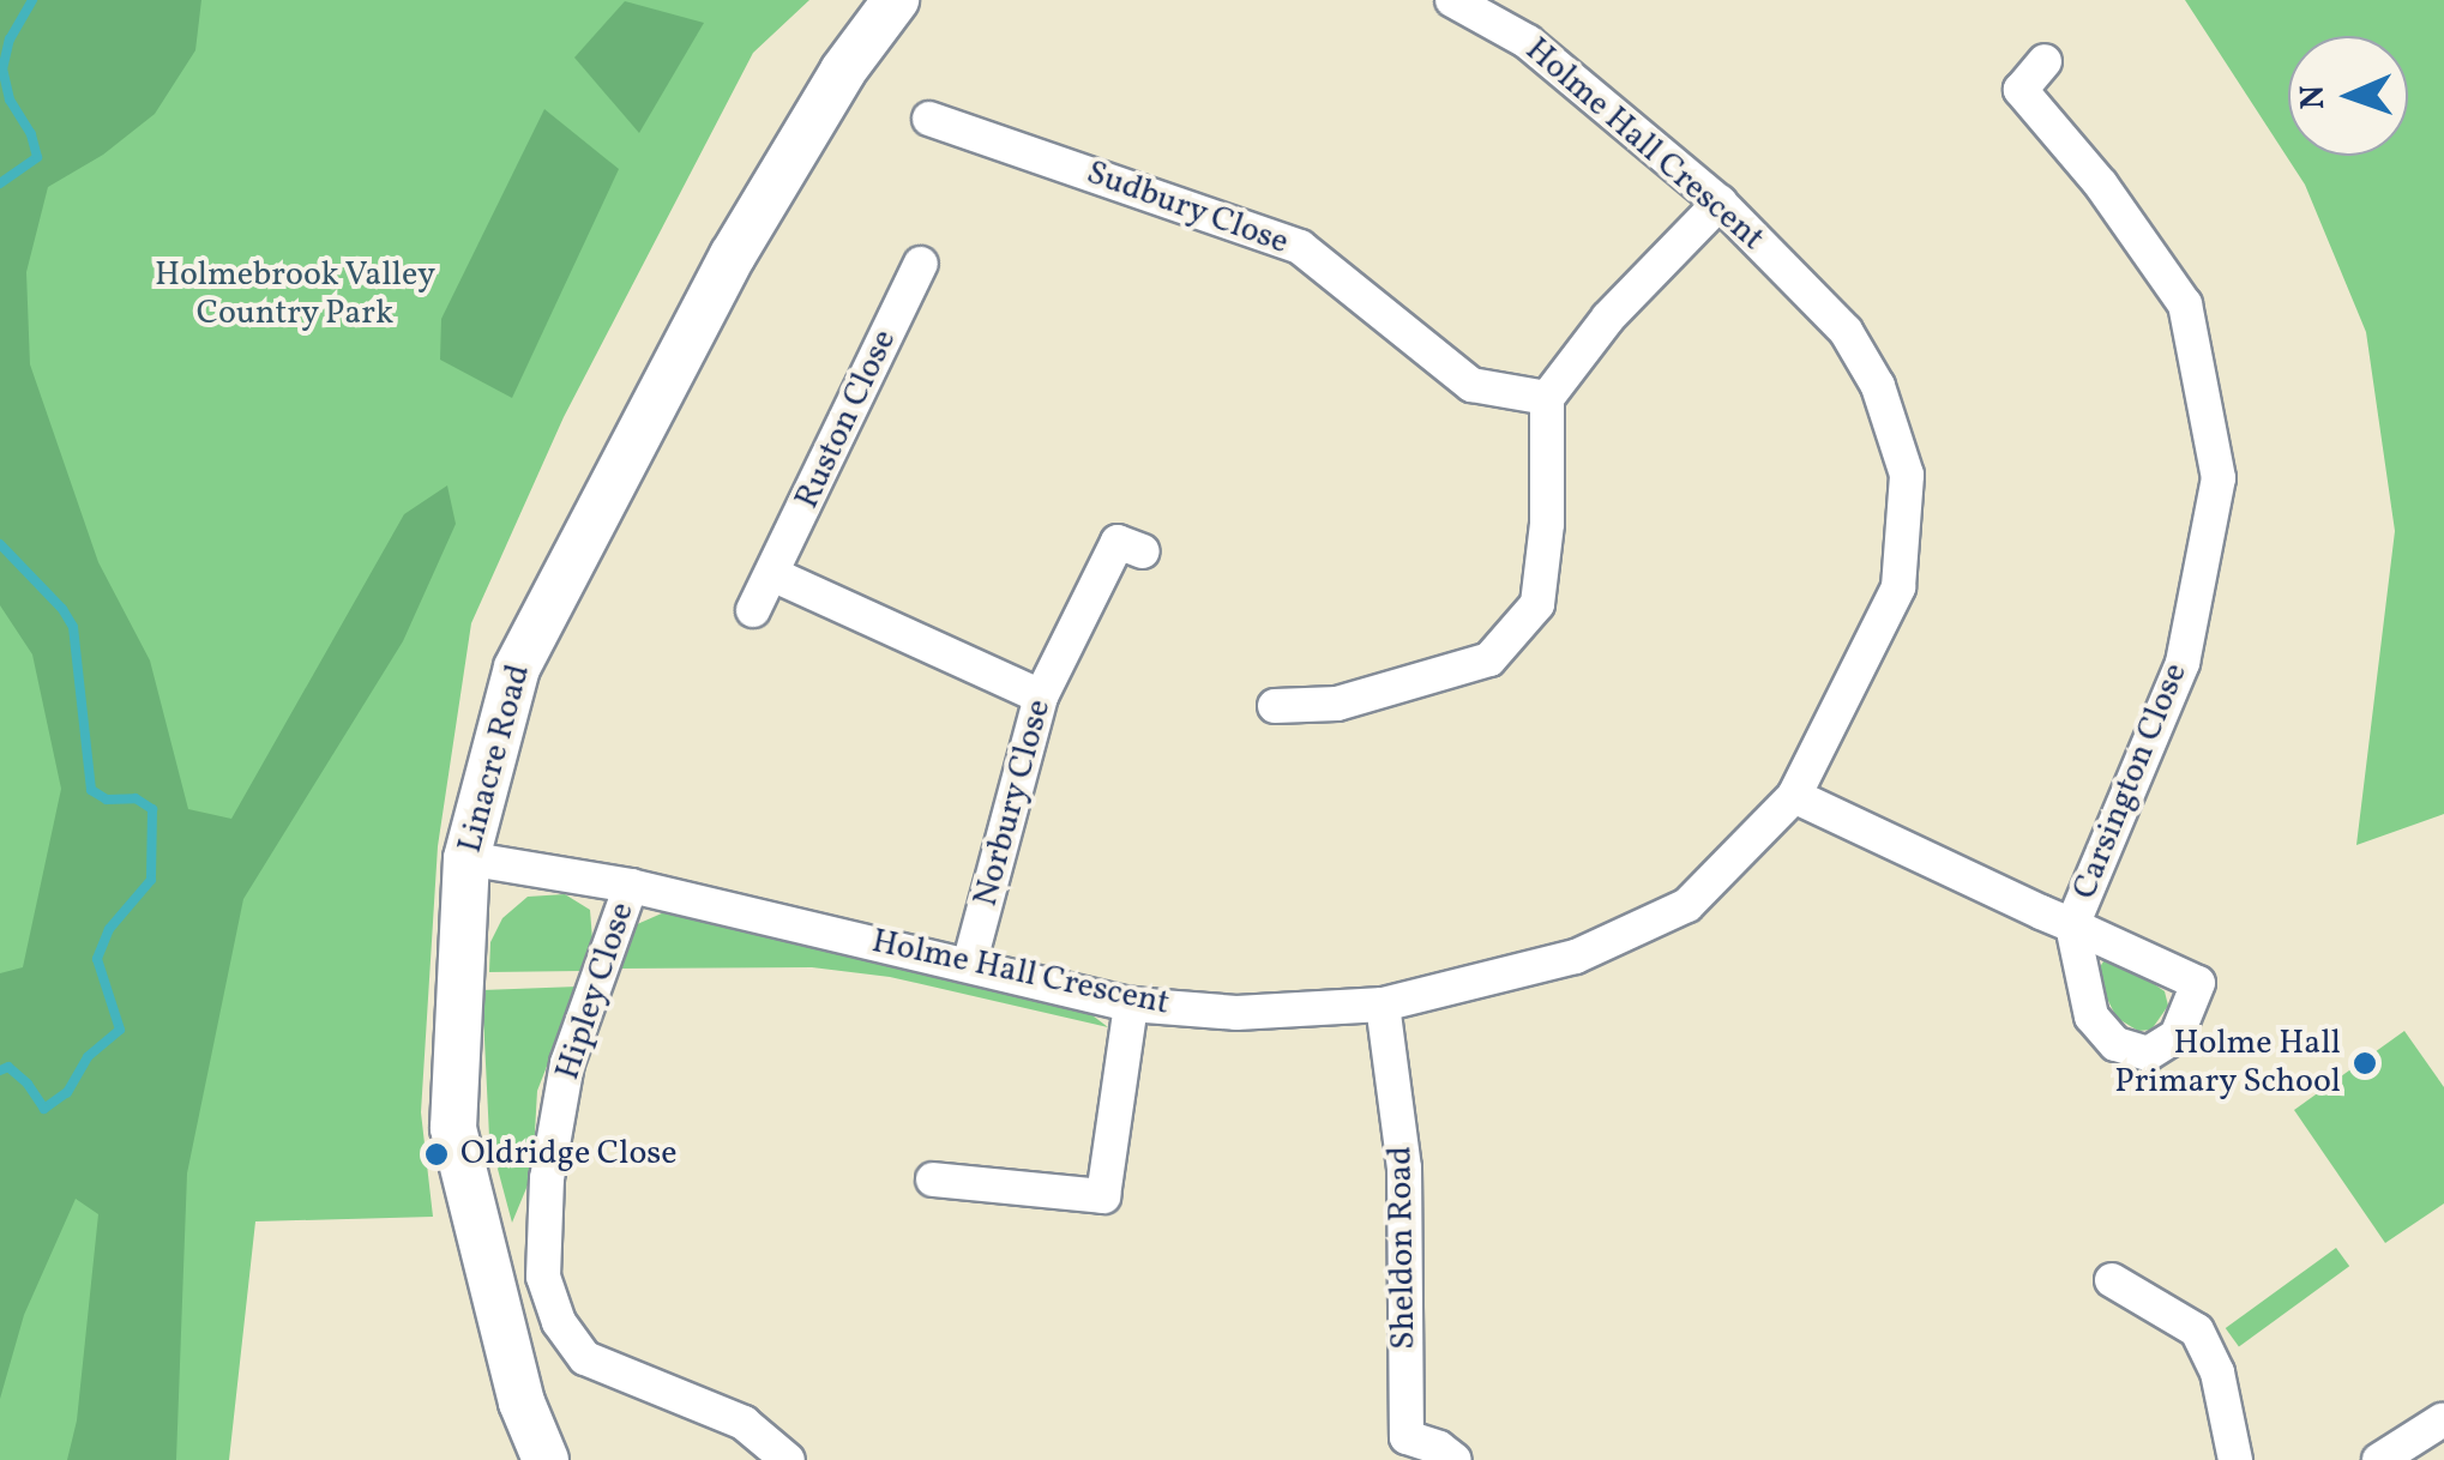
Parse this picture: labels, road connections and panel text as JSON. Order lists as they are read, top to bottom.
{
  "streets": {
    "street": [
      "Holme Hall Crescent",
      "Sudbury Close",
      "Ruston Close",
      "Linacre Road",
      "Carsington Close",
      "Norbury Close",
      "Hipley Close",
      "Sheldon Road"
    ]
  },
  "crossings": [
    ["Holme Hall Crescent", "Linacre Road"],
    ["Holme Hall Crescent", "Carsington Close"],
    ["Holme Hall Crescent", "Norbury Close"],
    ["Holme Hall Crescent", "Hipley Close"],
    ["Holme Hall Crescent", "Sheldon Road"]
  ],
  "parks": ["Holmebrook Valley Country Park"],
  "places": ["Holme Hall Primary School", "Oldridge Close"],
  "north": "left"
}
